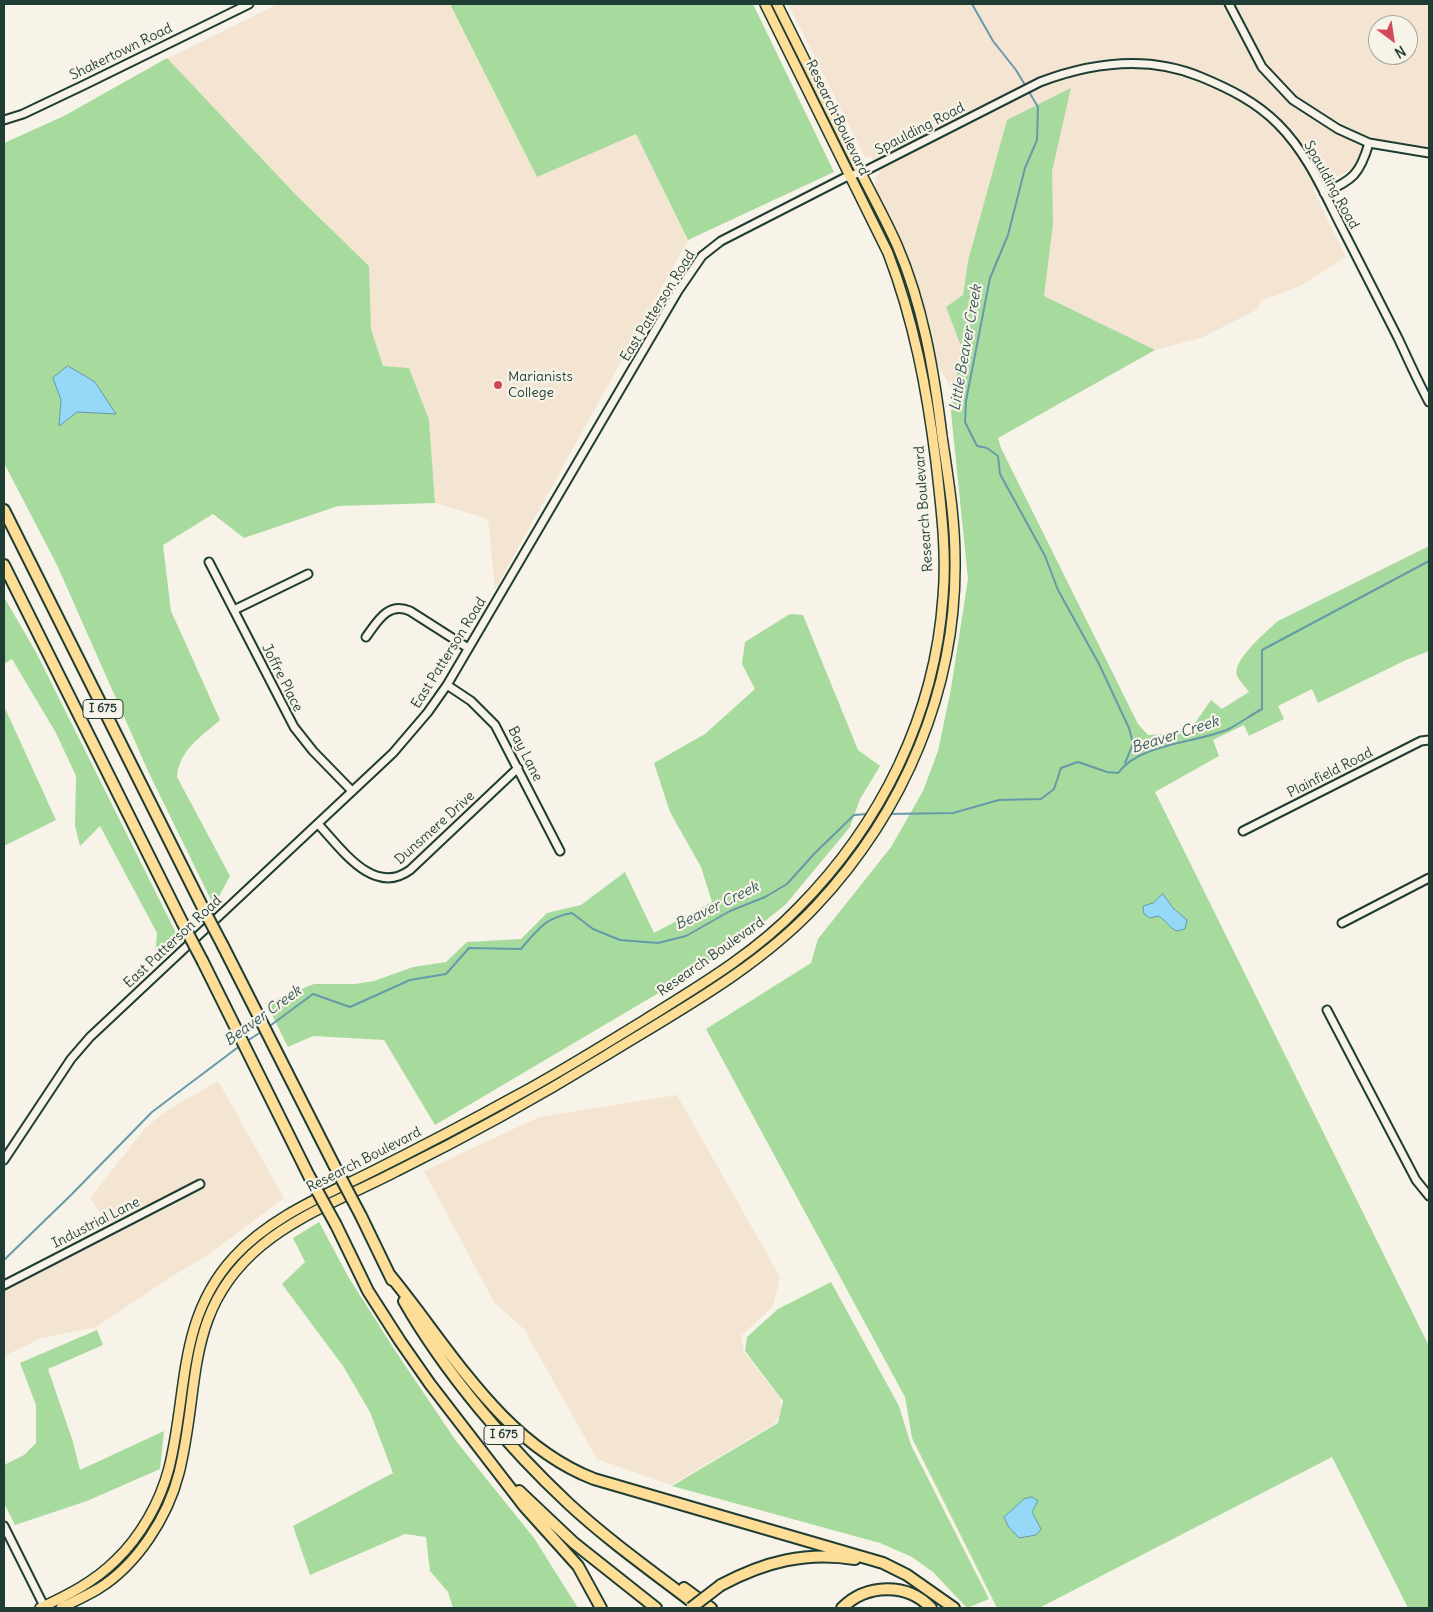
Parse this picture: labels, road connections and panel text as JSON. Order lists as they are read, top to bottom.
{
  "streets": {
    "highway": ["I 675"],
    "main road": ["Research Boulevard"],
    "street": [
      "Shakertown Road",
      "Spaulding Road",
      "East Patterson Road",
      "Joffre Place",
      "Bay Lane",
      "Plainfield Road",
      "Dunsmere Drive",
      "Industrial Lane"
    ]
  },
  "crossings": [
    ["Research Boulevard", "Spaulding Road"],
    ["Research Boulevard", "East Patterson Road"],
    ["Spaulding Road", "East Patterson Road"],
    ["East Patterson Road", "Joffre Place"],
    ["East Patterson Road", "Bay Lane"],
    ["East Patterson Road", "Dunsmere Drive"],
    ["Bay Lane", "Dunsmere Drive"]
  ],
  "water": ["Little Beaver Creek", "Beaver Creek"],
  "places": ["Marianists College"],
  "north": "bottom right"
}
